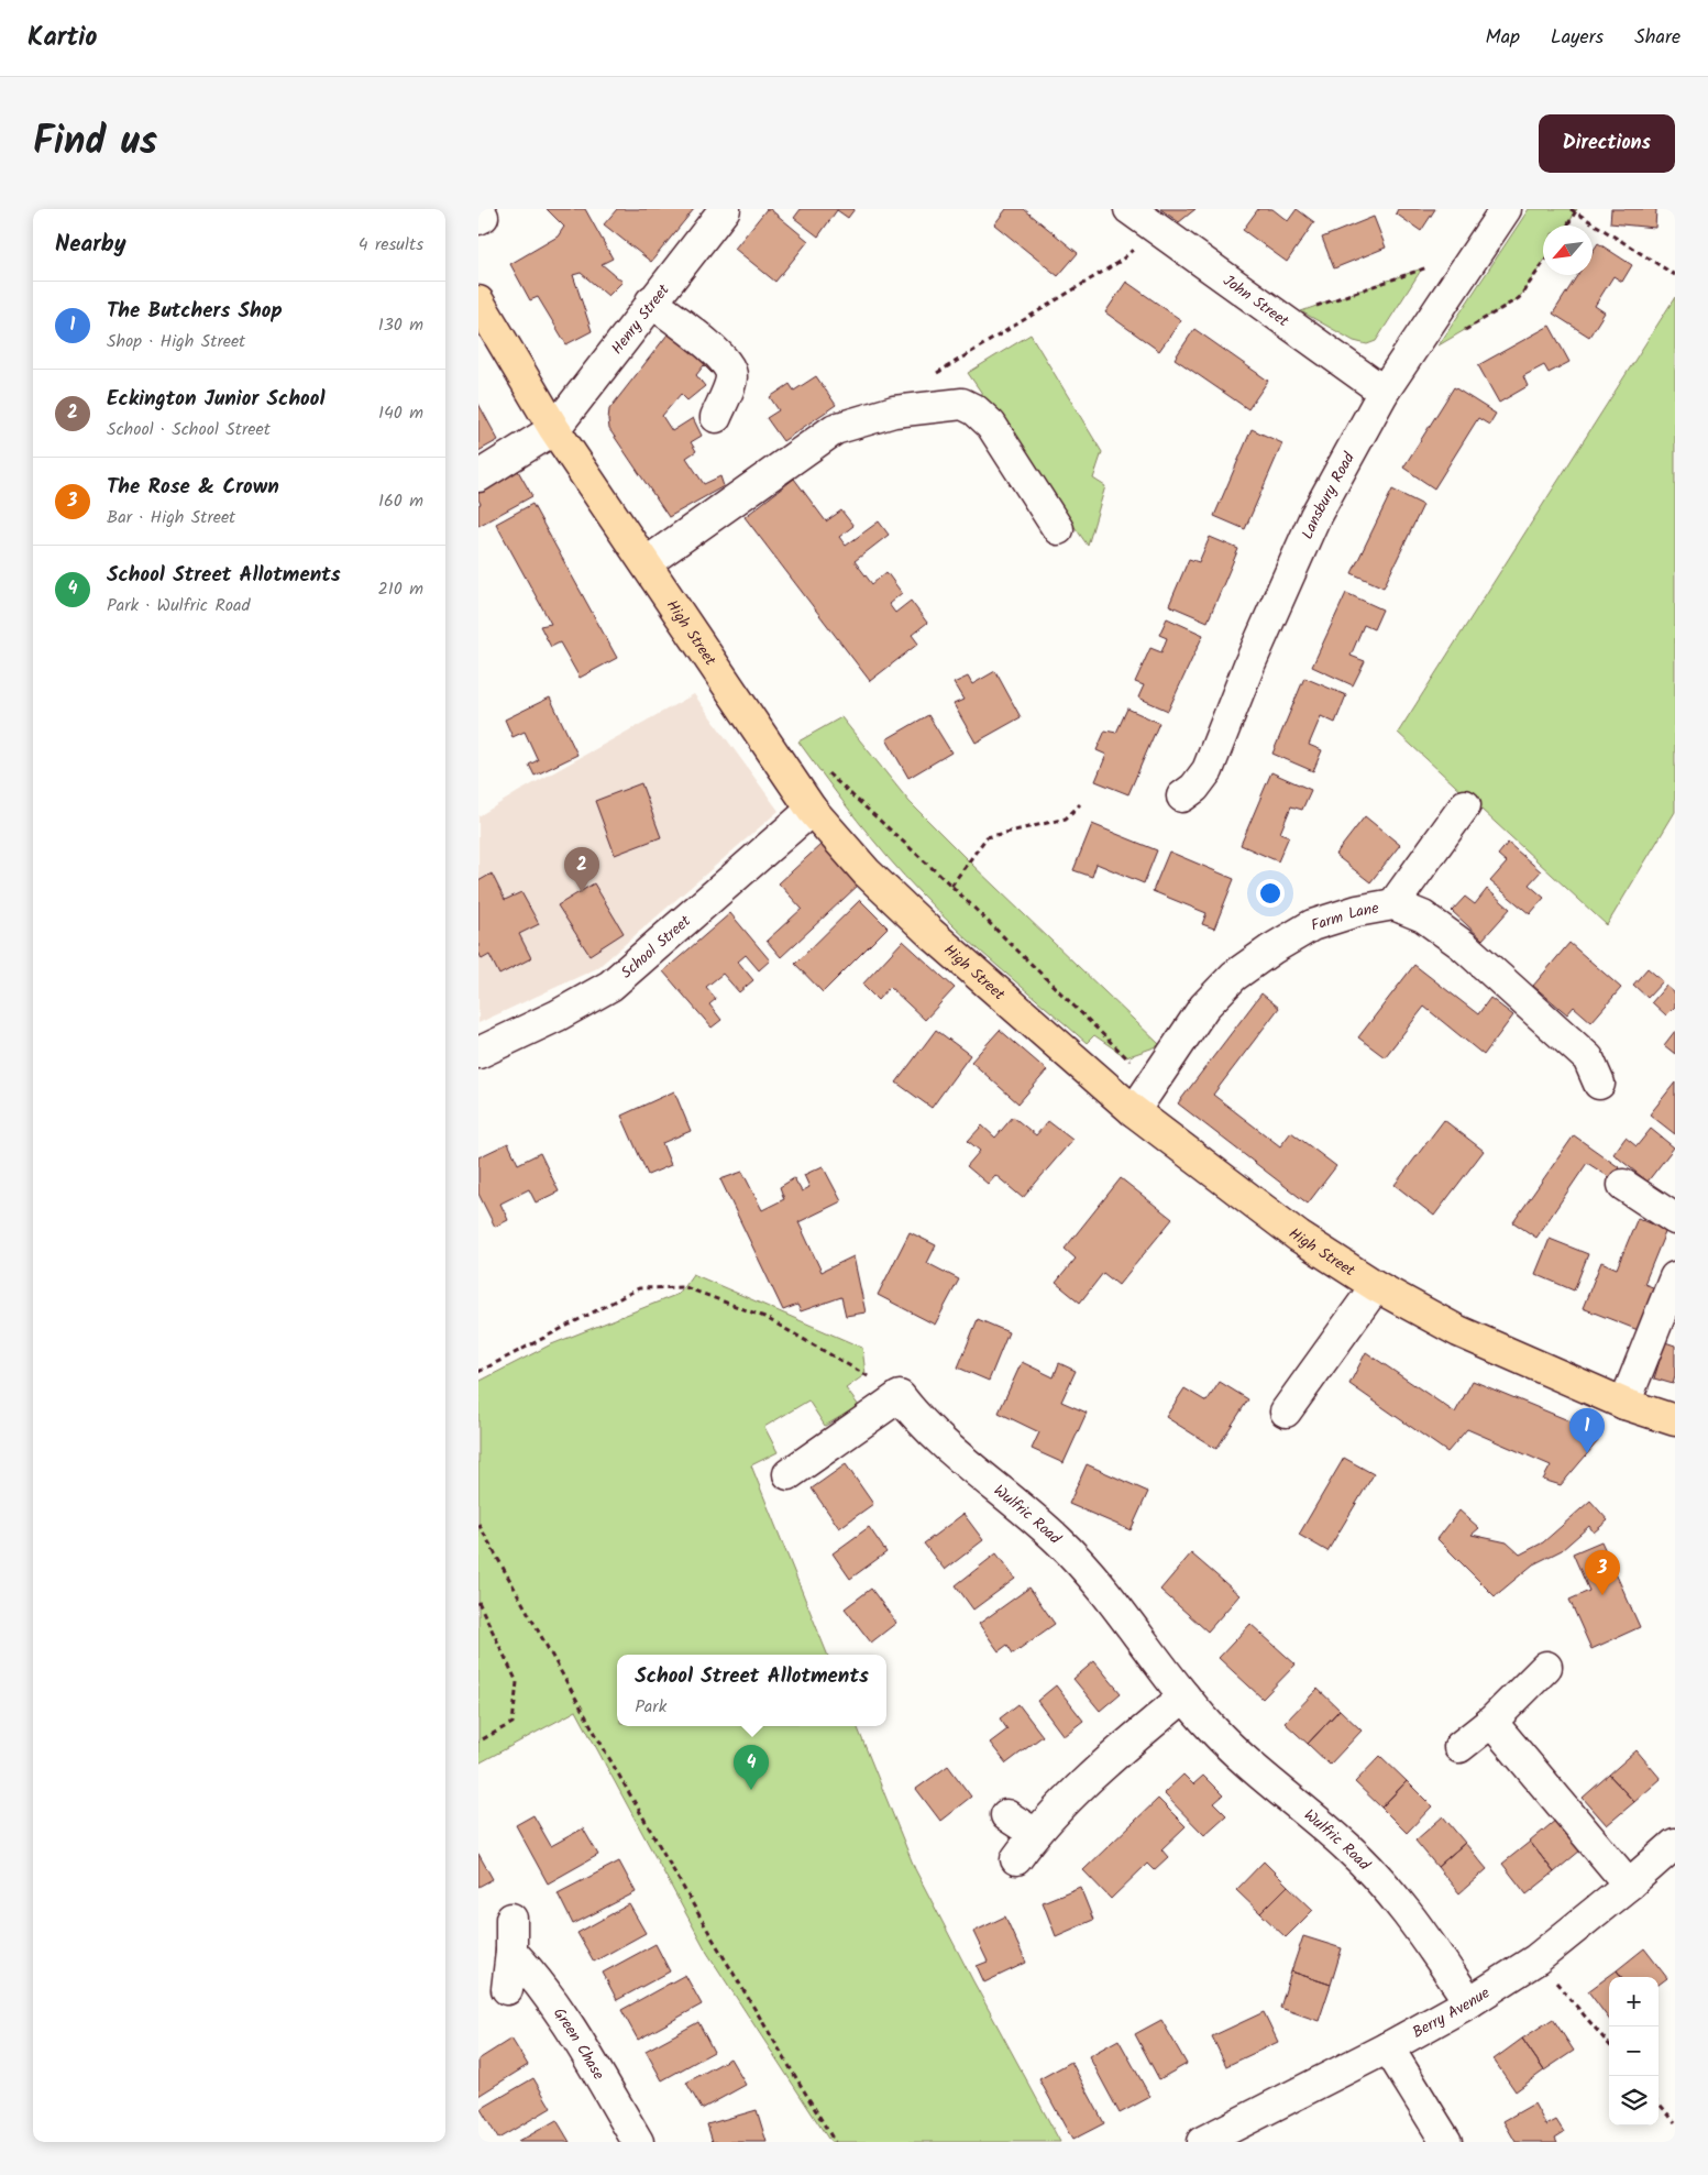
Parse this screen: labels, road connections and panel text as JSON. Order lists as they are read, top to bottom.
{
  "streets": {
    "main road": ["High Street"],
    "street": [
      "John Street",
      "Henry Street",
      "Lansbury Road",
      "Farm Lane",
      "School Street",
      "Wulfric Road",
      "Berry Avenue",
      "Green Chase"
    ]
  },
  "crossings": [
    ["John Street", "Lansbury Road"],
    ["Henry Street", "High Street"],
    ["High Street", "Farm Lane"],
    ["High Street", "School Street"],
    ["Wulfric Road", "Berry Avenue"]
  ],
  "north": "bottom left",
  "page": {
    "header": "Kartio",
    "nav": ["Map", "Layers", "Share"],
    "title": "Find us",
    "buttons": "Directions",
    "heading": ["Nearby", "4 results"],
    "list": [
      {
        "mark": "1",
        "name": "The Butchers Shop",
        "note": "Shop · High Street",
        "value": "130 m"
      },
      {
        "mark": "2",
        "name": "Eckington Junior School",
        "note": "School · School Street",
        "value": "140 m"
      },
      {
        "mark": "3",
        "name": "The Rose & Crown",
        "note": "Bar · High Street",
        "value": "160 m"
      },
      {
        "mark": "4",
        "name": "School Street Allotments",
        "note": "Park · Wulfric Road",
        "value": "210 m"
      }
    ],
    "pins": [
      "2",
      "1",
      "3",
      "4"
    ],
    "popup": ["School Street Allotments", "Park"],
    "map_buttons": ["+", "−"]
  }
}
